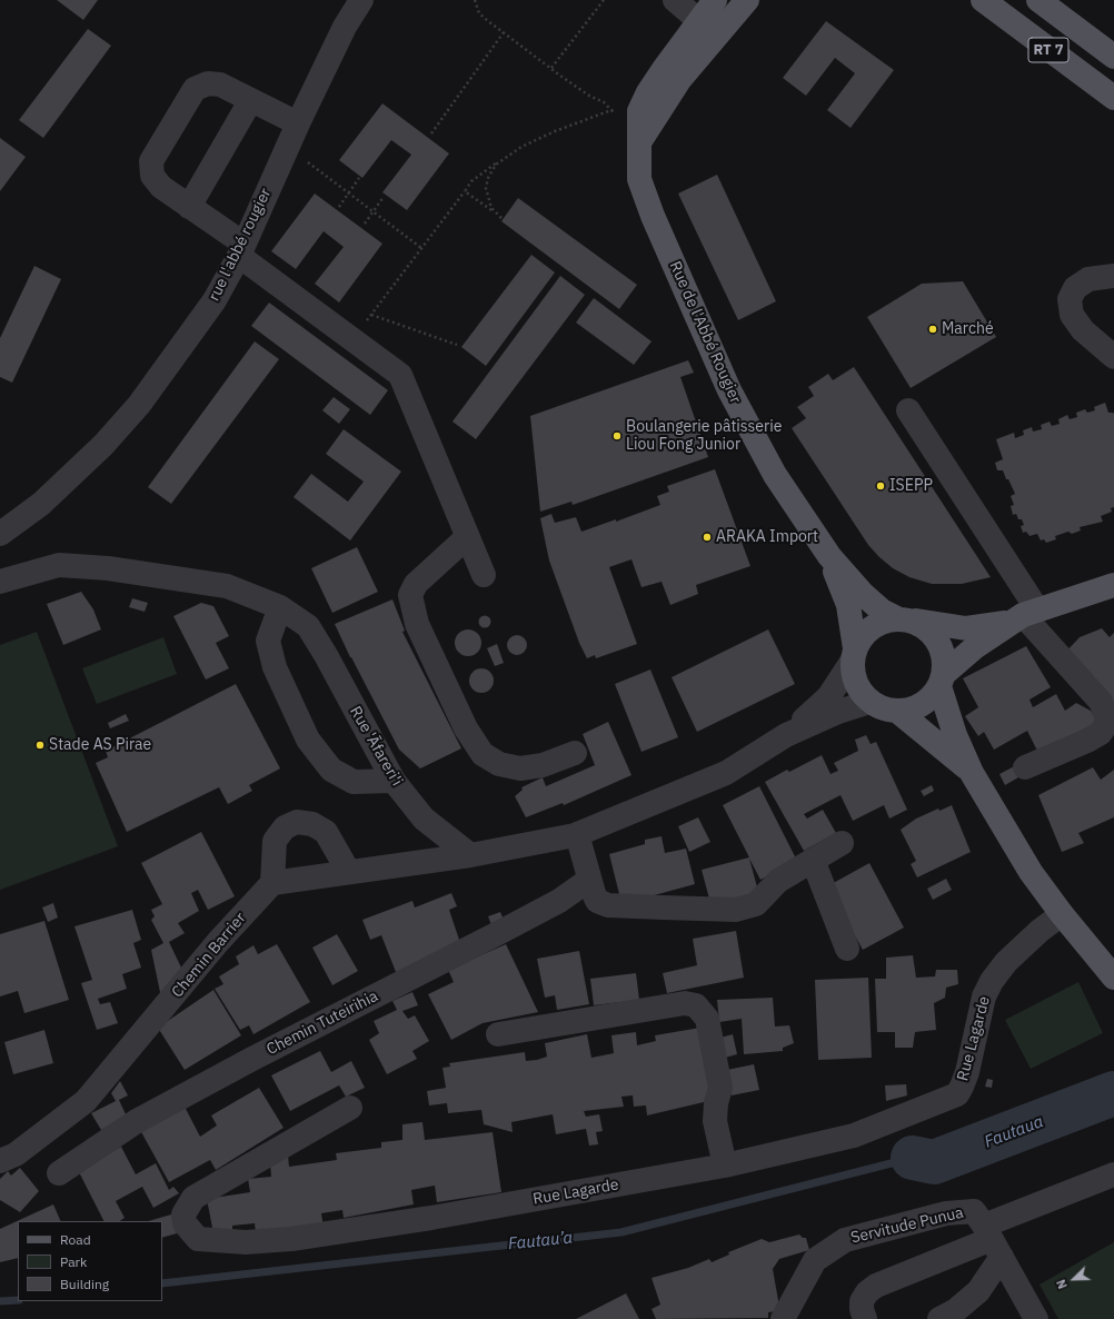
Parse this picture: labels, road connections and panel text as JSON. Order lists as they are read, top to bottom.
{
  "streets": {
    "main road": ["RT 7", "Rue de l'Abbé Rougier"],
    "street": [
      "rue l'abbé rougier",
      "Rue 'Āfareri'i",
      "Chemin Barrier",
      "Chemin Tuteirihia",
      "Rue Lagarde",
      "Servitude Punua"
    ]
  },
  "water": ["Fautaua", "Fautau’a"],
  "places": [
    "Marché",
    "Boulangerie pâtisserie Liou Fong Junior",
    "ISEPP",
    "ARAKA Import",
    "Stade AS Pirae"
  ],
  "legend": ["Road", "Park", "Building"],
  "north": "bottom left"
}
